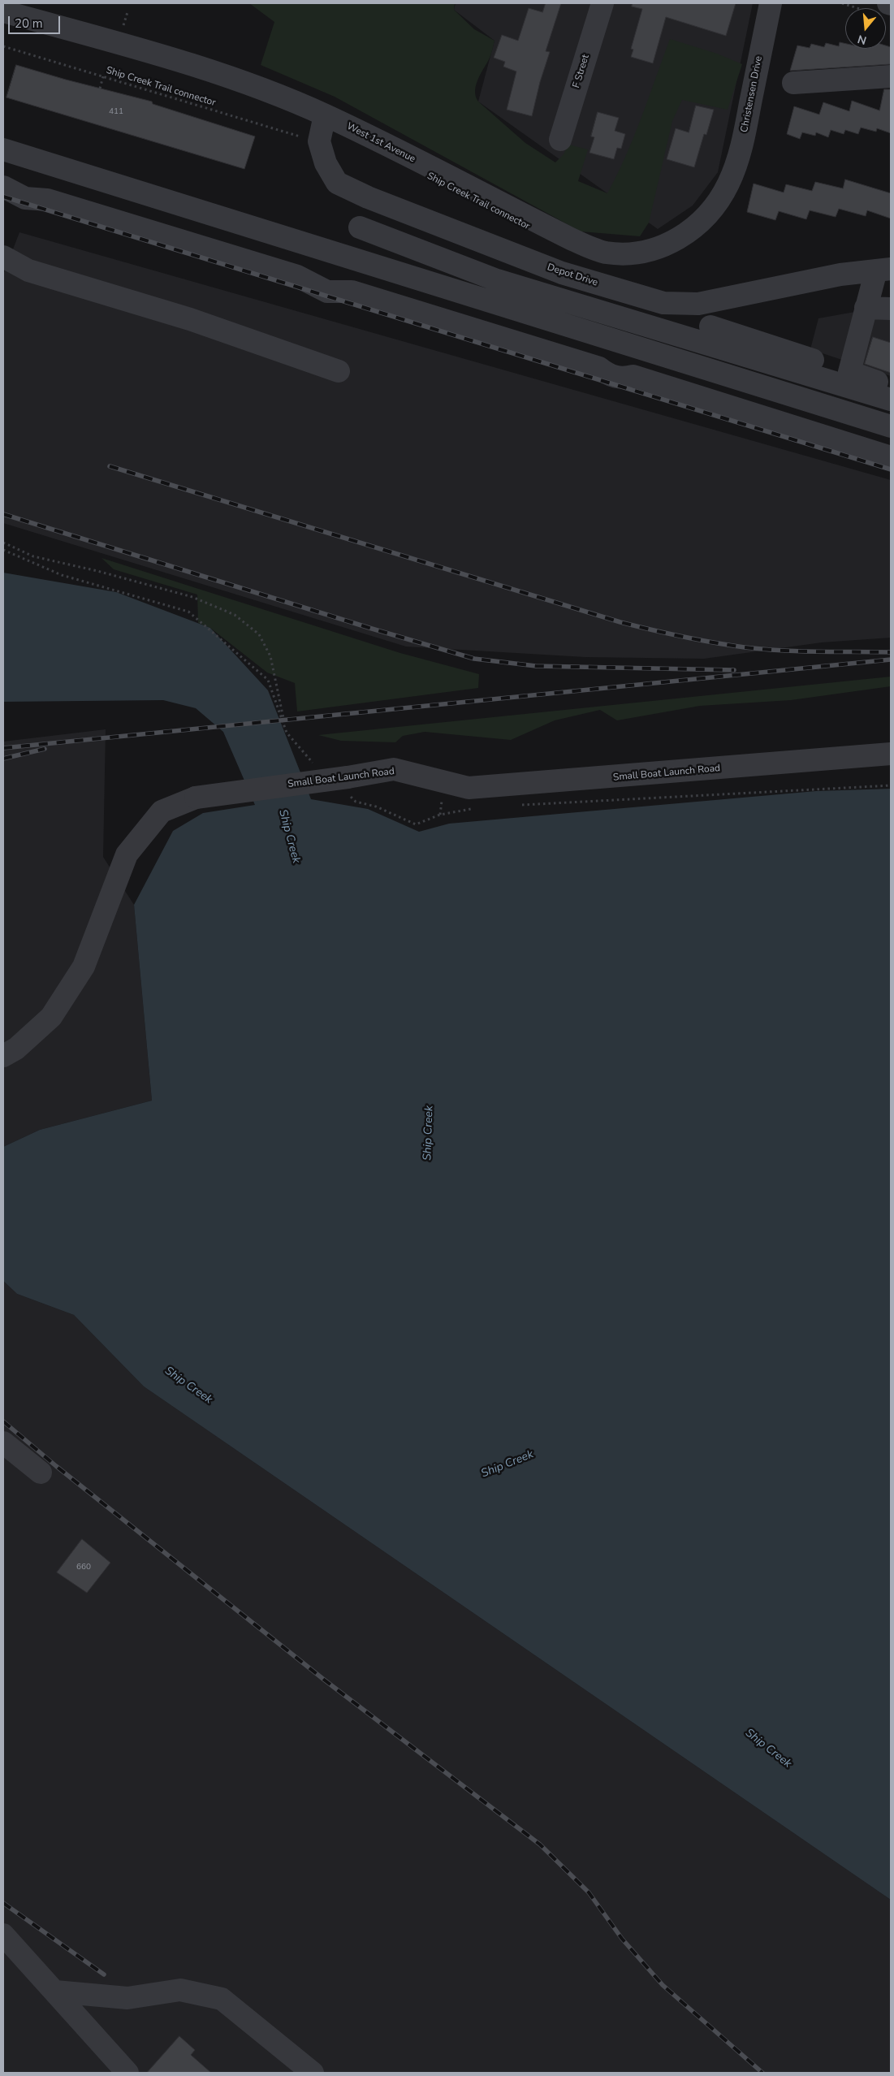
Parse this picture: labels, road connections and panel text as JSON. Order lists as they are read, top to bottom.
{
  "streets": {
    "street": [
      "F Street",
      "Christensen Drive",
      "West 1st Avenue",
      "Depot Drive",
      "Small Boat Launch Road"
    ],
    "path": ["Ship Creek Trail connector"]
  },
  "crossings": [
    ["Ship Creek Trail connector", "Depot Drive"],
    ["Christensen Drive", "West 1st Avenue"],
    ["West 1st Avenue", "Depot Drive"]
  ],
  "water": ["Ship Creek"],
  "house_numbers": ["411", "660"],
  "scale_bar": "20 m",
  "north": "bottom"
}
